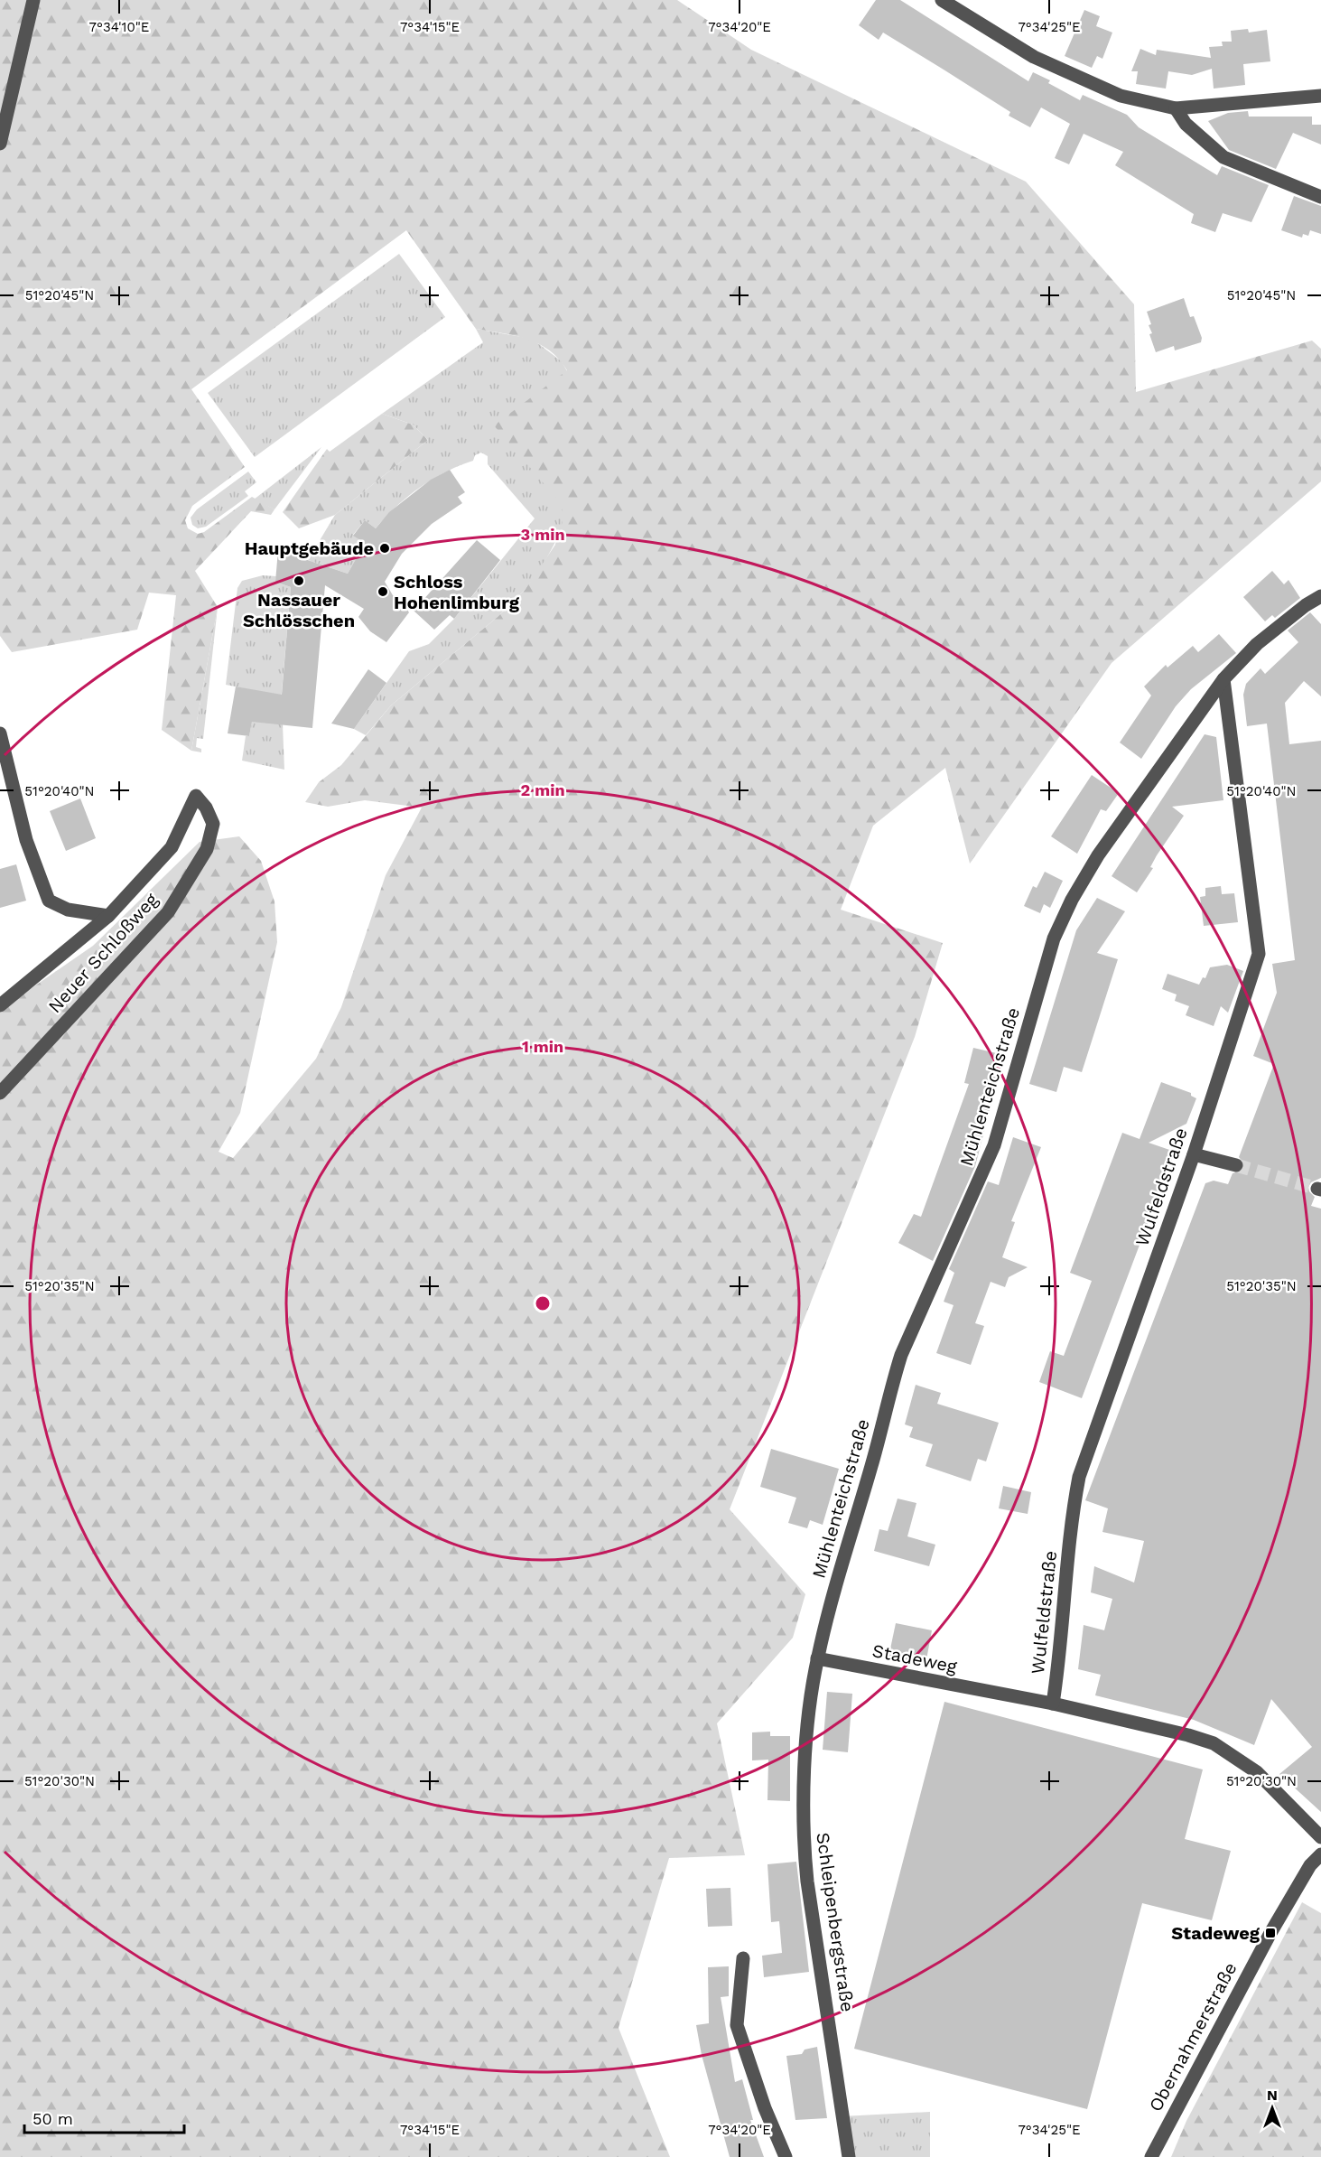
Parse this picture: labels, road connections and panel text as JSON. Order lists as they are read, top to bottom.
{
  "streets": {
    "street": [
      "Neuer Schloßweg",
      "Mühlenteichstraße",
      "Wulfeldstraße",
      "Stadeweg",
      "Schleipenbergstraße",
      "Obernahmerstraße"
    ]
  },
  "crossings": [
    ["Mühlenteichstraße", "Wulfeldstraße"],
    ["Mühlenteichstraße", "Stadeweg"],
    ["Mühlenteichstraße", "Schleipenbergstraße"],
    ["Wulfeldstraße", "Stadeweg"],
    ["Stadeweg", "Schleipenbergstraße"]
  ],
  "places": {
    "other": ["Hauptgebäude", "Nassauer Schlösschen", "Schloss Hohenlimburg"],
    "transit": ["Stadeweg"]
  },
  "scale_bar": "50 m",
  "north": "top",
  "coordinates": [
    "7°34'10\"E",
    "7°34'15\"E",
    "7°34'20\"E",
    "7°34'25\"E",
    "51°20'45\"N",
    "51°20'40\"N",
    "51°20'35\"N",
    "51°20'30\"N"
  ],
  "rings": ["3 min", "2 min", "1 min"]
}
